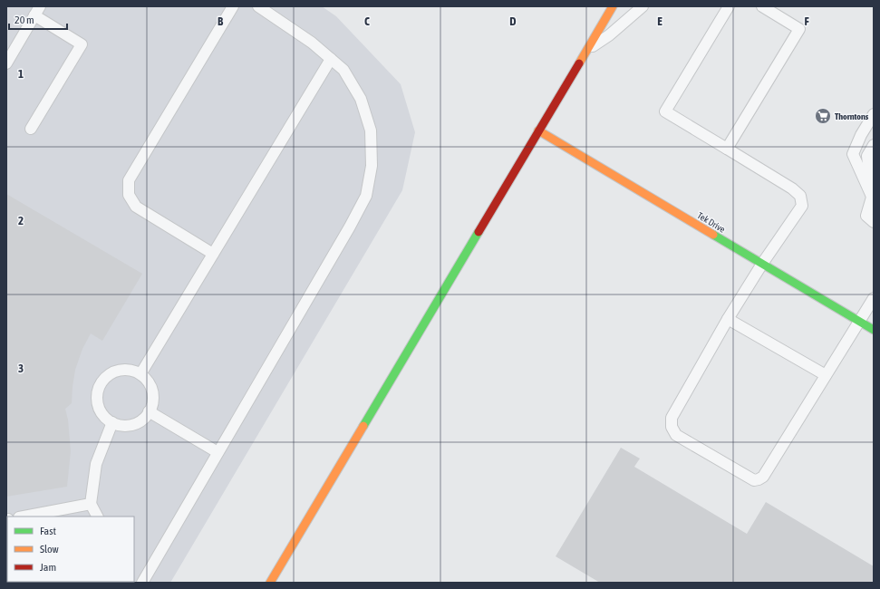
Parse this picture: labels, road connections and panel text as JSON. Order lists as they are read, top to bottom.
{
  "streets": {
    "main road": ["Tek Drive"]
  },
  "places": {
    "supermarket": ["Thorntons"]
  },
  "legend": ["Fast", "Slow", "Jam"],
  "scale_bar": "20 m",
  "grid": {
    "columns": [
      "B",
      "C",
      "D",
      "E",
      "F"
    ],
    "rows": ["1", "2", "3"]
  }
}
